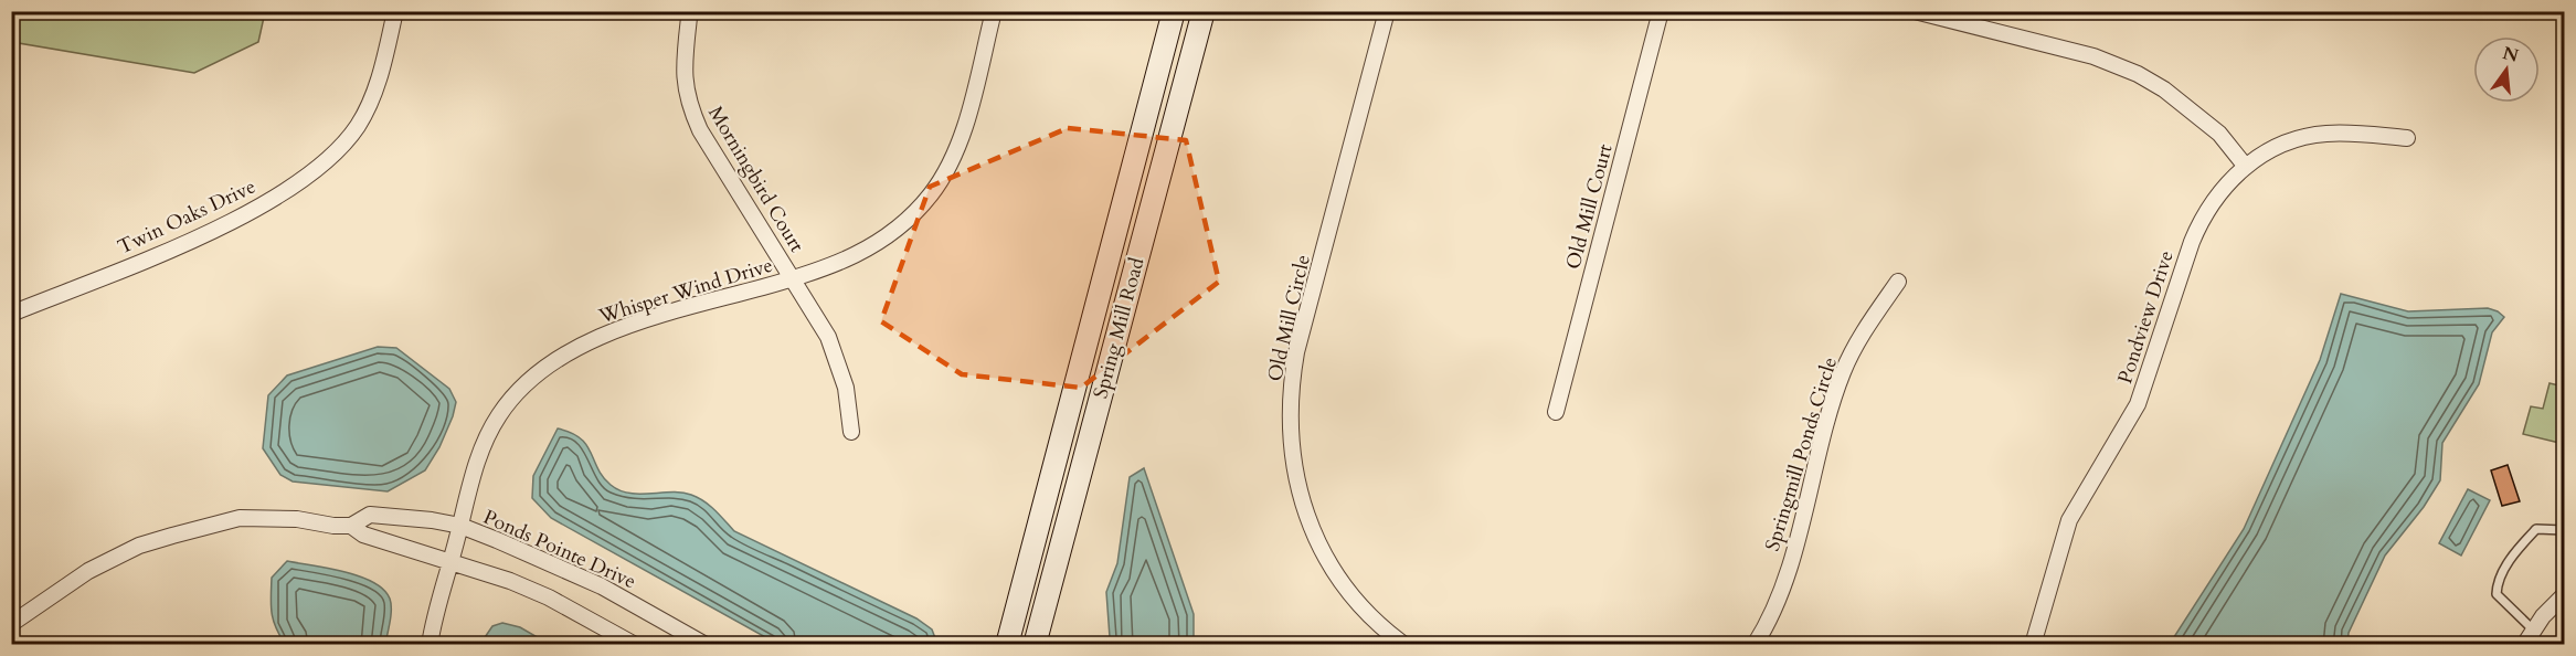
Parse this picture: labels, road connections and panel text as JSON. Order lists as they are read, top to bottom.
{
  "streets": {
    "street": [
      "Morningbird Court",
      "Old Mill Court",
      "Twin Oaks Drive",
      "Whisper Wind Drive",
      "Pondview Drive",
      "Old Mill Circle",
      "Spring Mill Road",
      "Springmill Ponds Circle",
      "Ponds Pointe Drive"
    ]
  },
  "crossings": [
    ["Morningbird Court", "Whisper Wind Drive"],
    ["Whisper Wind Drive", "Ponds Pointe Drive"]
  ],
  "north": "top"
}
